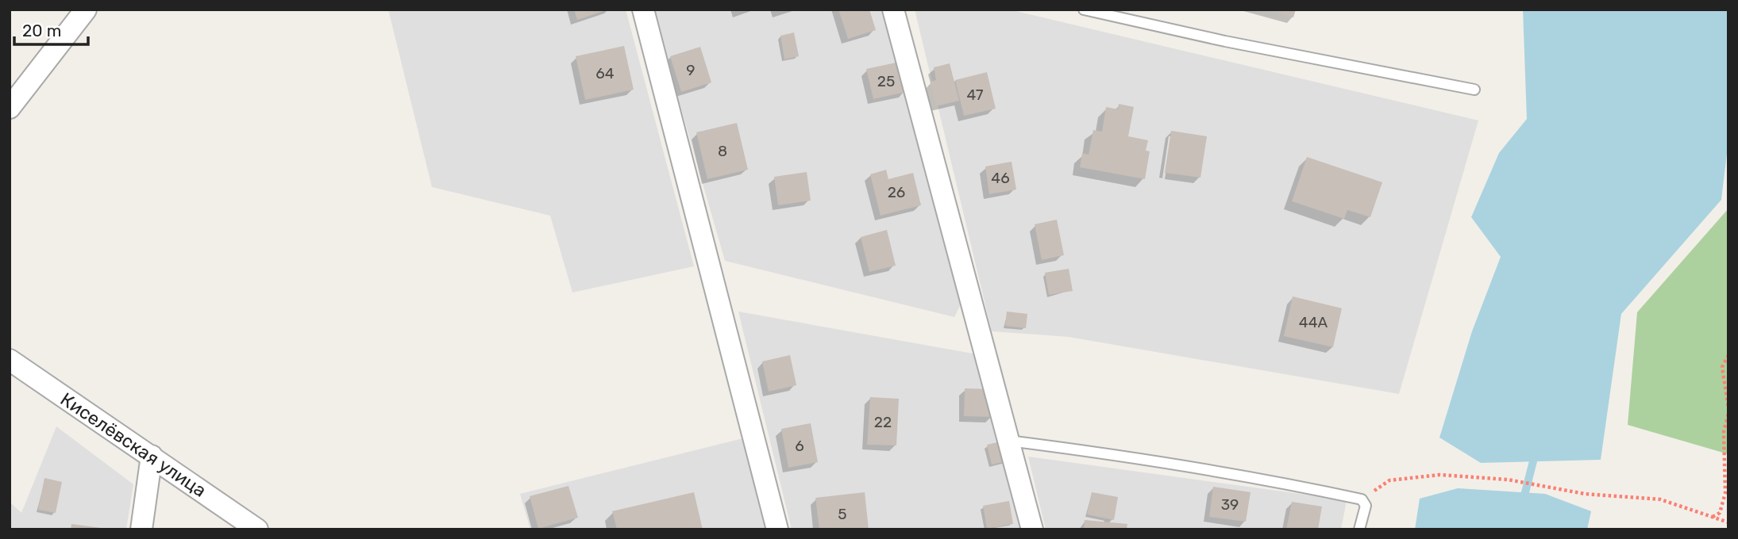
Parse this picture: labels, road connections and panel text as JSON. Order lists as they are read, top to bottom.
{
  "streets": {
    "street": ["Киселёвская улица"]
  },
  "house_numbers": [
    "9",
    "64",
    "25",
    "47",
    "8",
    "46",
    "26",
    "44А",
    "22",
    "6",
    "39",
    "5"
  ],
  "scale_bar": "20 m"
}
